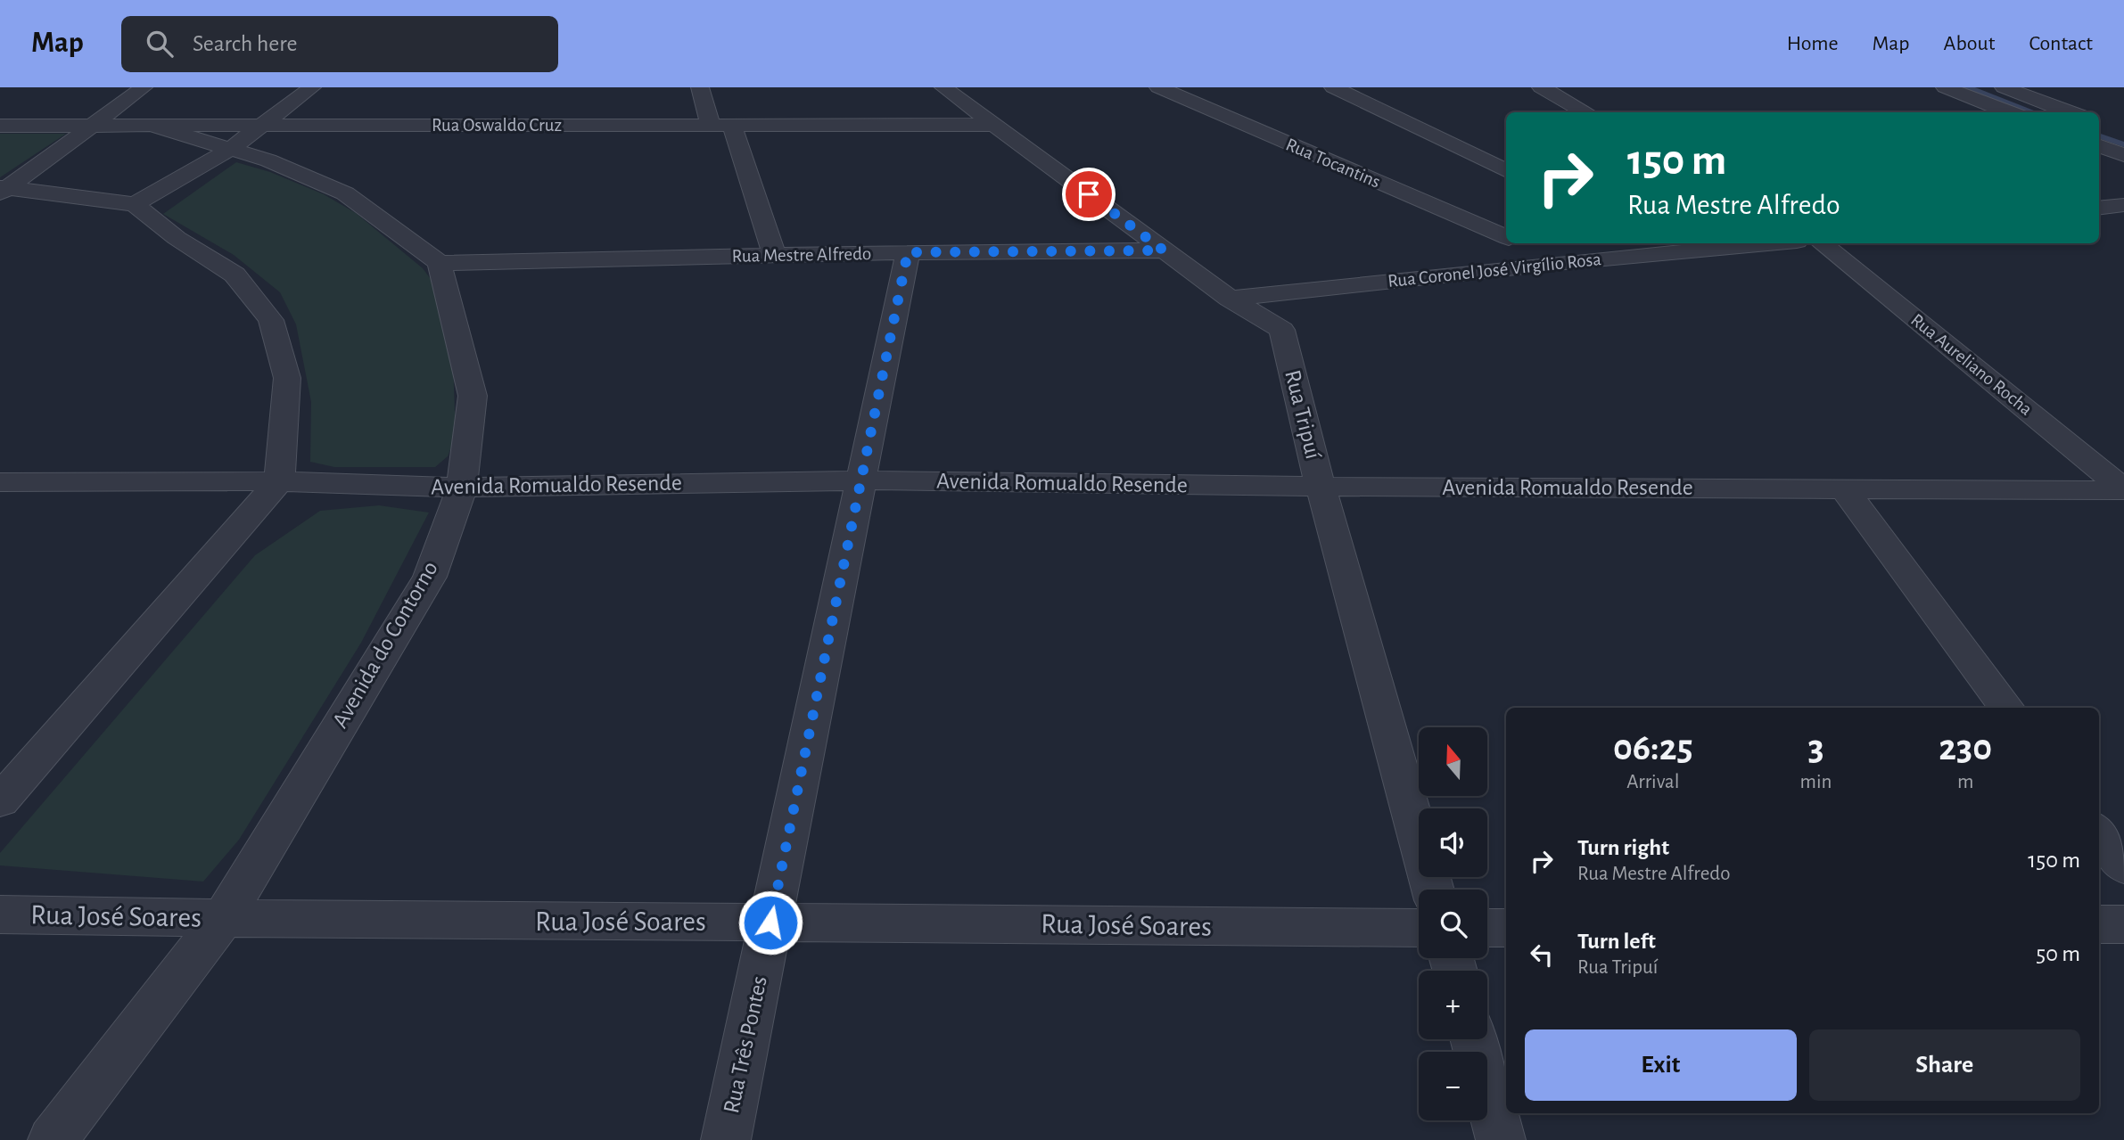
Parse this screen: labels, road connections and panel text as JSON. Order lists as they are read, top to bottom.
{
  "streets": {
    "street": [
      "Rua Oswaldo Cruz",
      "Rua Tocantins",
      "Rua Mestre Alfredo",
      "Rua Coronel José Virgílio Rosa",
      "Rua Aureliano Rocha",
      "Rua Tripuí",
      "Avenida Romualdo Resende",
      "Avenida do Contorno",
      "Rua José Soares",
      "Rua Três Pontes"
    ]
  },
  "crossings": [
    ["Rua Oswaldo Cruz", "Rua Tripuí"],
    ["Rua Mestre Alfredo", "Rua Tripuí"],
    ["Rua Mestre Alfredo", "Avenida do Contorno"],
    ["Rua Mestre Alfredo", "Rua Três Pontes"],
    ["Rua Coronel José Virgílio Rosa", "Rua Tripuí"],
    ["Rua Aureliano Rocha", "Avenida Romualdo Resende"],
    ["Rua Tripuí", "Avenida Romualdo Resende"],
    ["Avenida Romualdo Resende", "Avenida do Contorno"],
    ["Avenida Romualdo Resende", "Rua Três Pontes"],
    ["Avenida do Contorno", "Rua José Soares"],
    ["Rua José Soares", "Rua Três Pontes"]
  ],
  "north": "top",
  "page": {
    "header": "Map",
    "search": "Search here",
    "nav": [
      "Home",
      "Map",
      "About",
      "Contact"
    ],
    "turn": ["150 m", "Rua Mestre Alfredo"],
    "eta": [
      "06:25",
      "Arrival",
      "3",
      "min",
      "230",
      "m"
    ],
    "map_buttons": ["+", "−"],
    "list": [
      {
        "name": "Turn right",
        "note": "Rua Mestre Alfredo",
        "value": "150 m"
      },
      {
        "name": "Turn left",
        "note": "Rua Tripuí",
        "value": "50 m"
      }
    ],
    "buttons": ["Exit", "Share"]
  }
}
